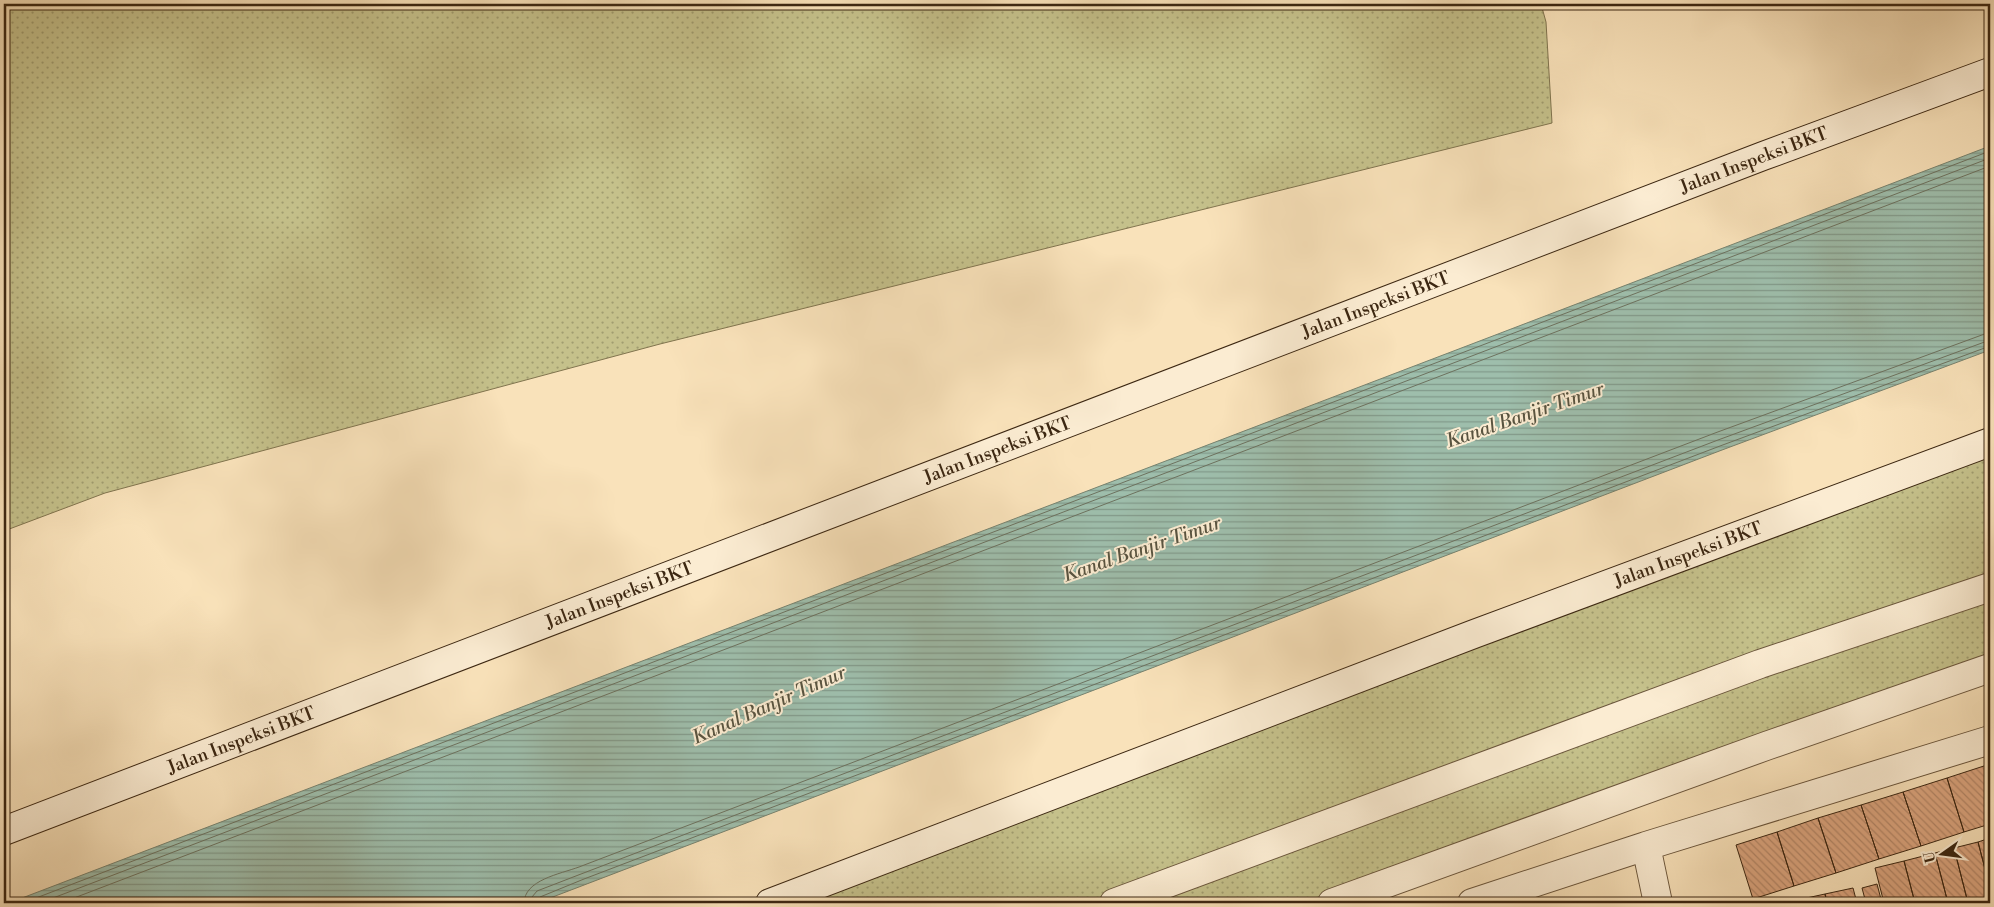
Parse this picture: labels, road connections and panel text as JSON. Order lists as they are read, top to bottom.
{
  "streets": {
    "street": ["Jalan Inspeksi BKT"]
  },
  "water": ["Kanal Banjir Timur"],
  "north": "left"
}
